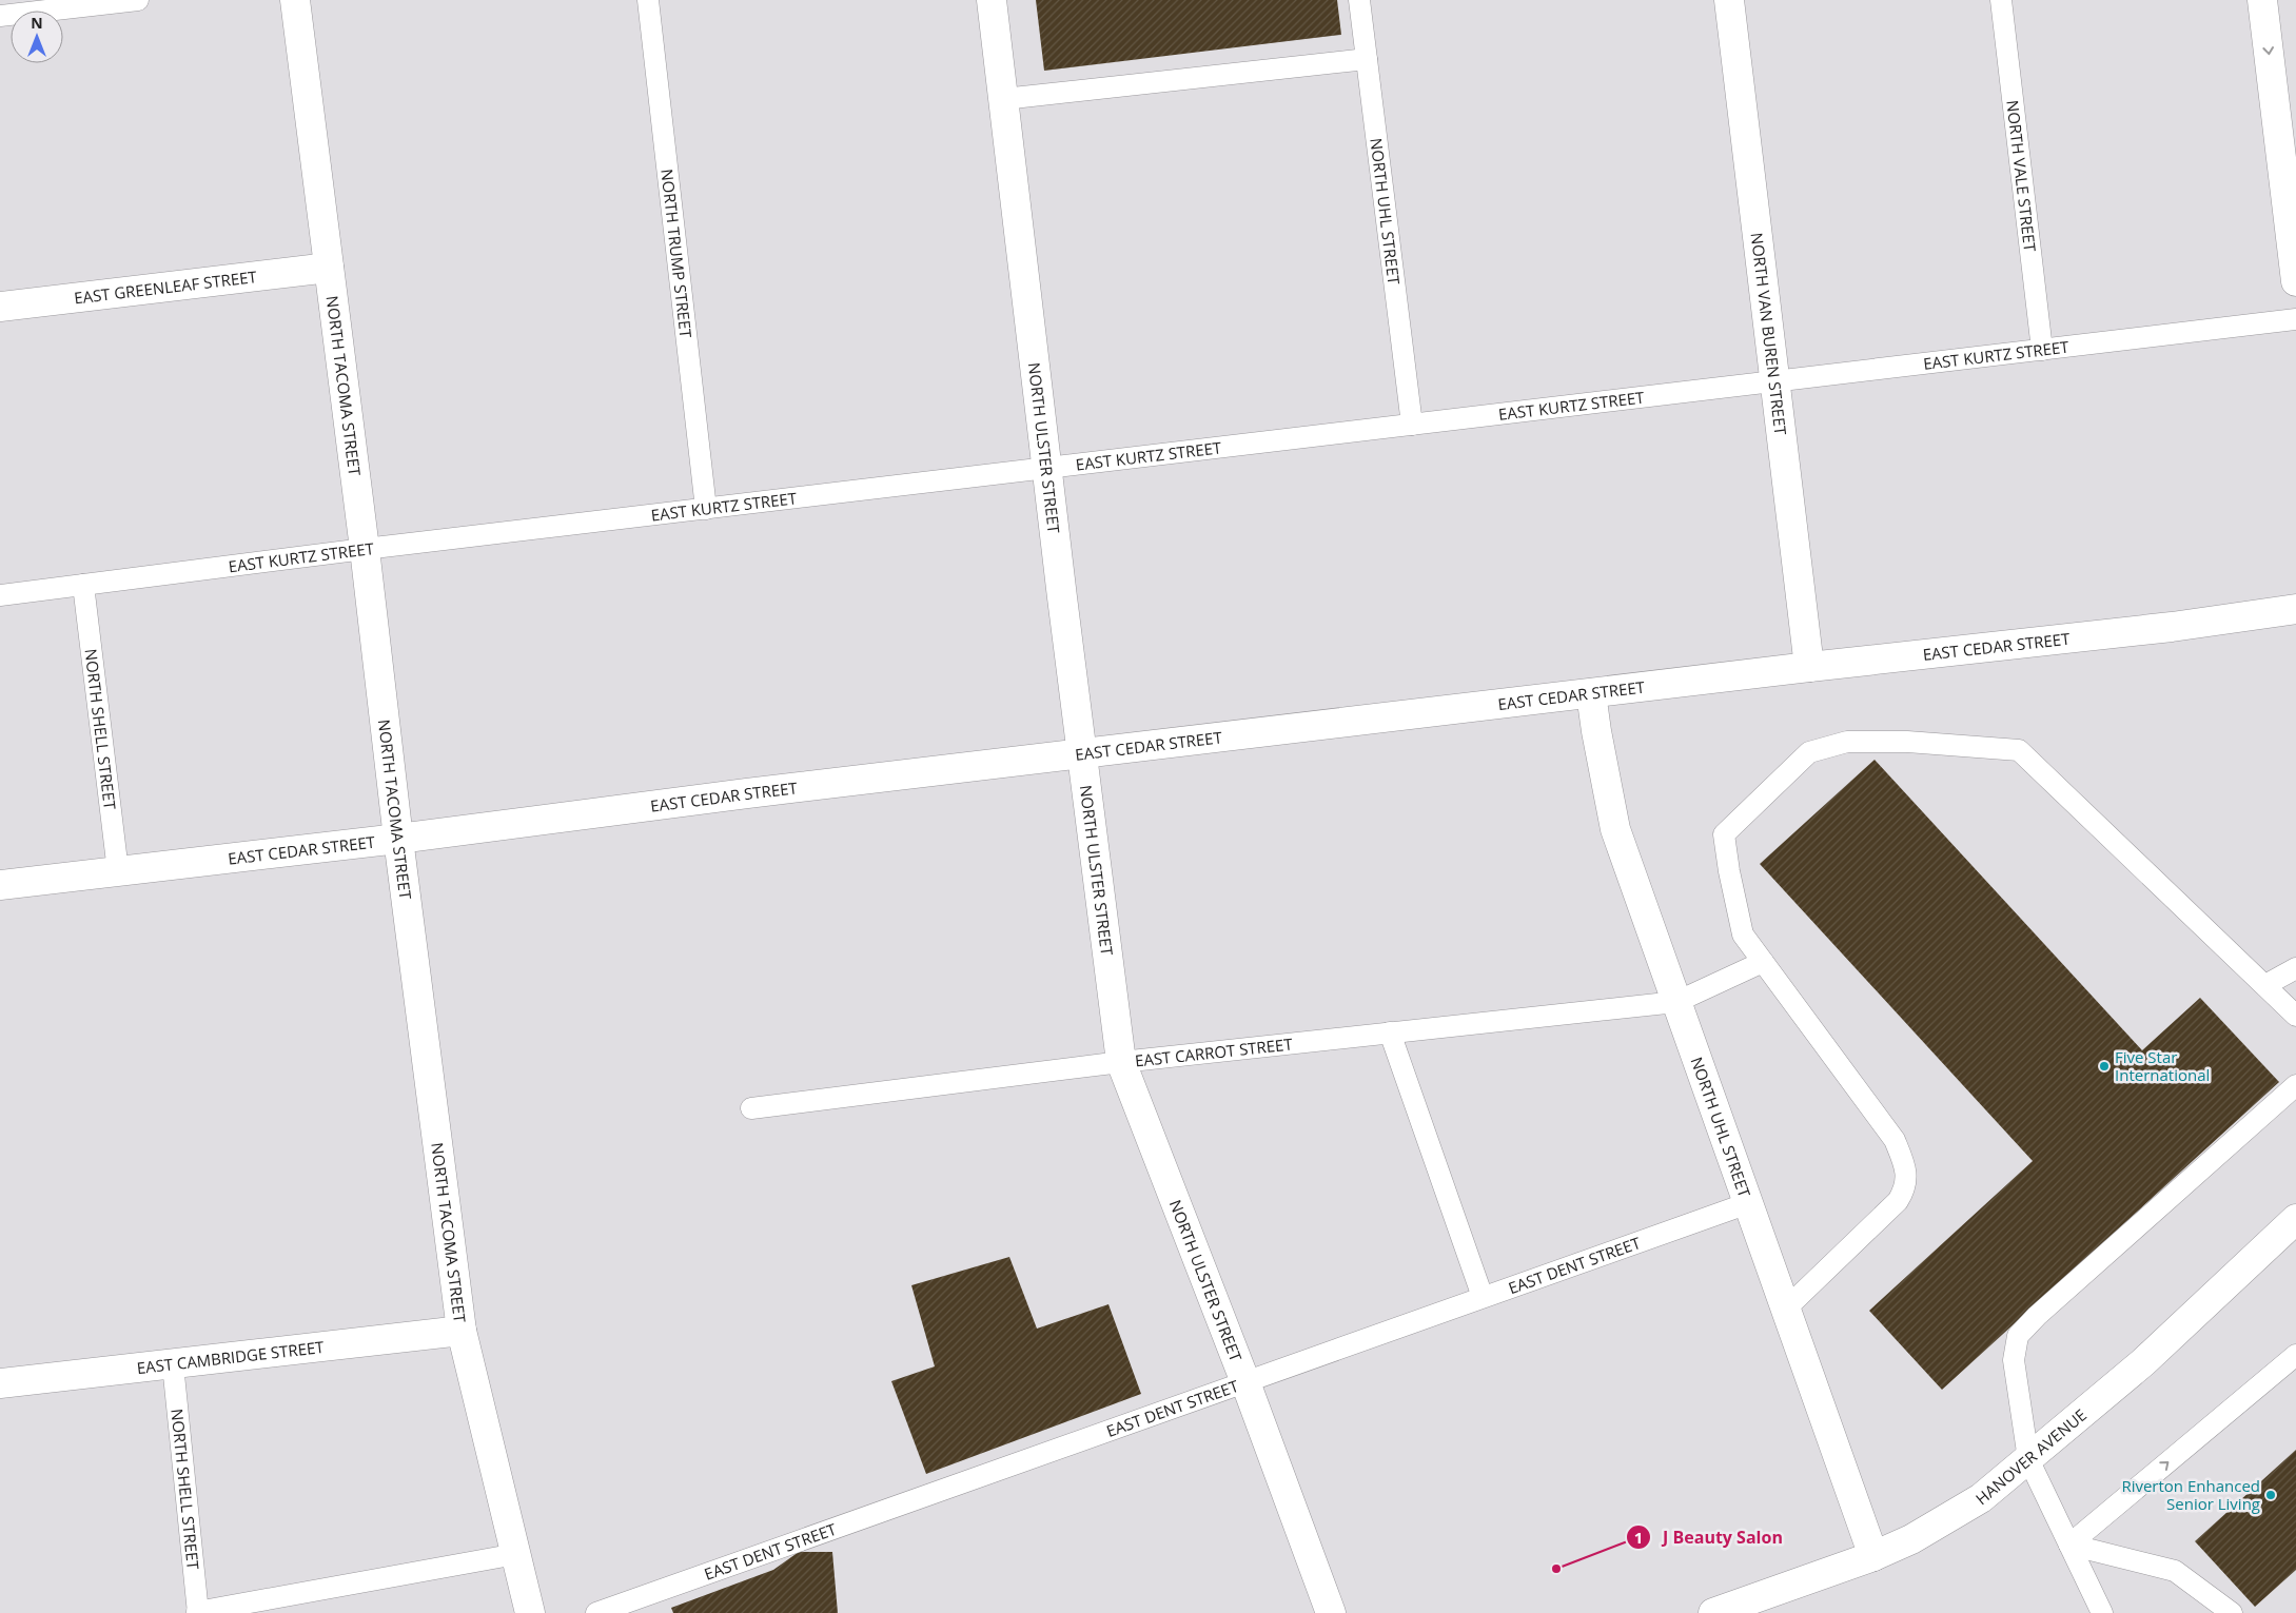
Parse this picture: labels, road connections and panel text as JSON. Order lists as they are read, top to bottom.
{
  "streets": {
    "street": [
      "NORTH UHL STREET",
      "EAST GREENLEAF STREET",
      "NORTH VAN BUREN STREET",
      "NORTH TACOMA STREET",
      "NORTH ULSTER STREET",
      "EAST CEDAR STREET",
      "EAST CAMBRIDGE STREET",
      "HANOVER AVENUE"
    ],
    "lane": [
      "NORTH VALE STREET",
      "NORTH TRUMP STREET",
      "EAST KURTZ STREET",
      "NORTH SHELL STREET",
      "EAST CARROT STREET",
      "EAST DENT STREET"
    ]
  },
  "crossings": [
    ["NORTH VALE STREET", "EAST KURTZ STREET"],
    ["NORTH UHL STREET", "EAST KURTZ STREET"],
    ["NORTH UHL STREET", "EAST CEDAR STREET"],
    ["NORTH UHL STREET", "EAST CARROT STREET"],
    ["NORTH UHL STREET", "EAST DENT STREET"],
    ["NORTH UHL STREET", "HANOVER AVENUE"],
    ["NORTH TRUMP STREET", "EAST KURTZ STREET"],
    ["EAST GREENLEAF STREET", "NORTH TACOMA STREET"],
    ["NORTH VAN BUREN STREET", "EAST KURTZ STREET"],
    ["NORTH VAN BUREN STREET", "EAST CEDAR STREET"],
    ["EAST KURTZ STREET", "NORTH TACOMA STREET"],
    ["EAST KURTZ STREET", "NORTH ULSTER STREET"],
    ["EAST KURTZ STREET", "NORTH SHELL STREET"],
    ["NORTH TACOMA STREET", "EAST CEDAR STREET"],
    ["NORTH TACOMA STREET", "EAST CAMBRIDGE STREET"],
    ["NORTH ULSTER STREET", "EAST CEDAR STREET"],
    ["NORTH ULSTER STREET", "EAST CARROT STREET"],
    ["NORTH ULSTER STREET", "EAST DENT STREET"],
    ["EAST CEDAR STREET", "NORTH SHELL STREET"],
    ["NORTH SHELL STREET", "EAST CAMBRIDGE STREET"]
  ],
  "places": ["Five Star International", "Riverton Enhanced Senior Living", "J Beauty Salon"],
  "north": "top"
}
